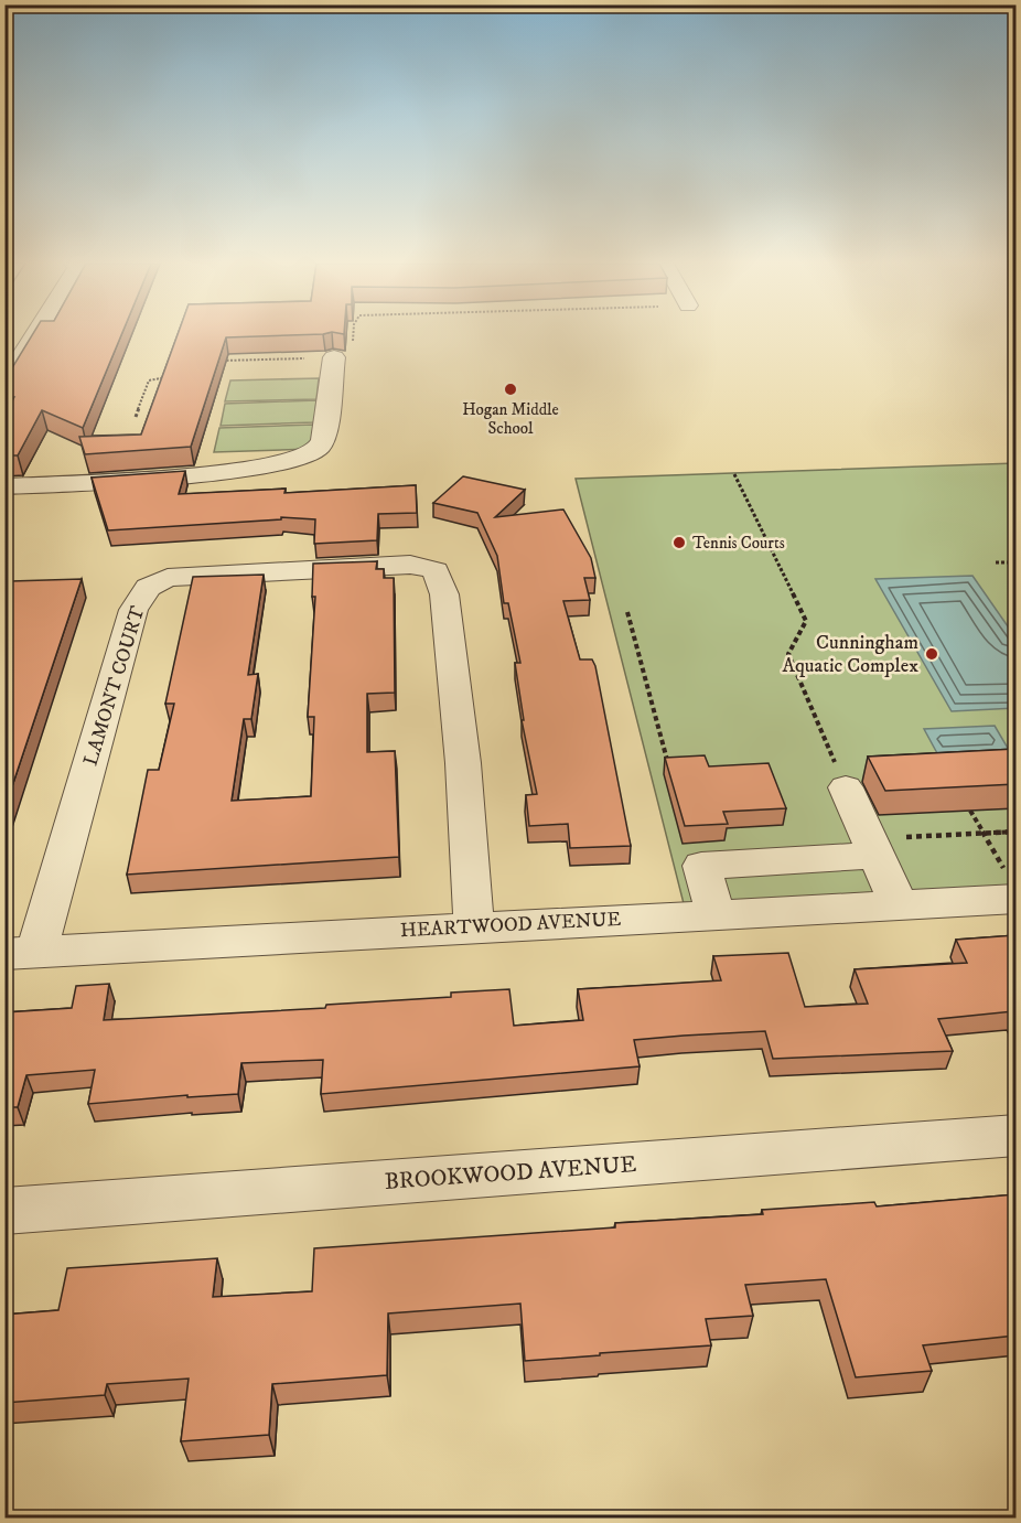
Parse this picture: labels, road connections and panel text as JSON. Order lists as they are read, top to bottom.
{
  "streets": {
    "street": ["LAMONT COURT", "HEARTWOOD AVENUE", "BROOKWOOD AVENUE"]
  },
  "crossings": [
    ["LAMONT COURT", "HEARTWOOD AVENUE"]
  ],
  "places": ["Hogan Middle School", "Tennis Courts", "Cunningham Aquatic Complex"]
}
